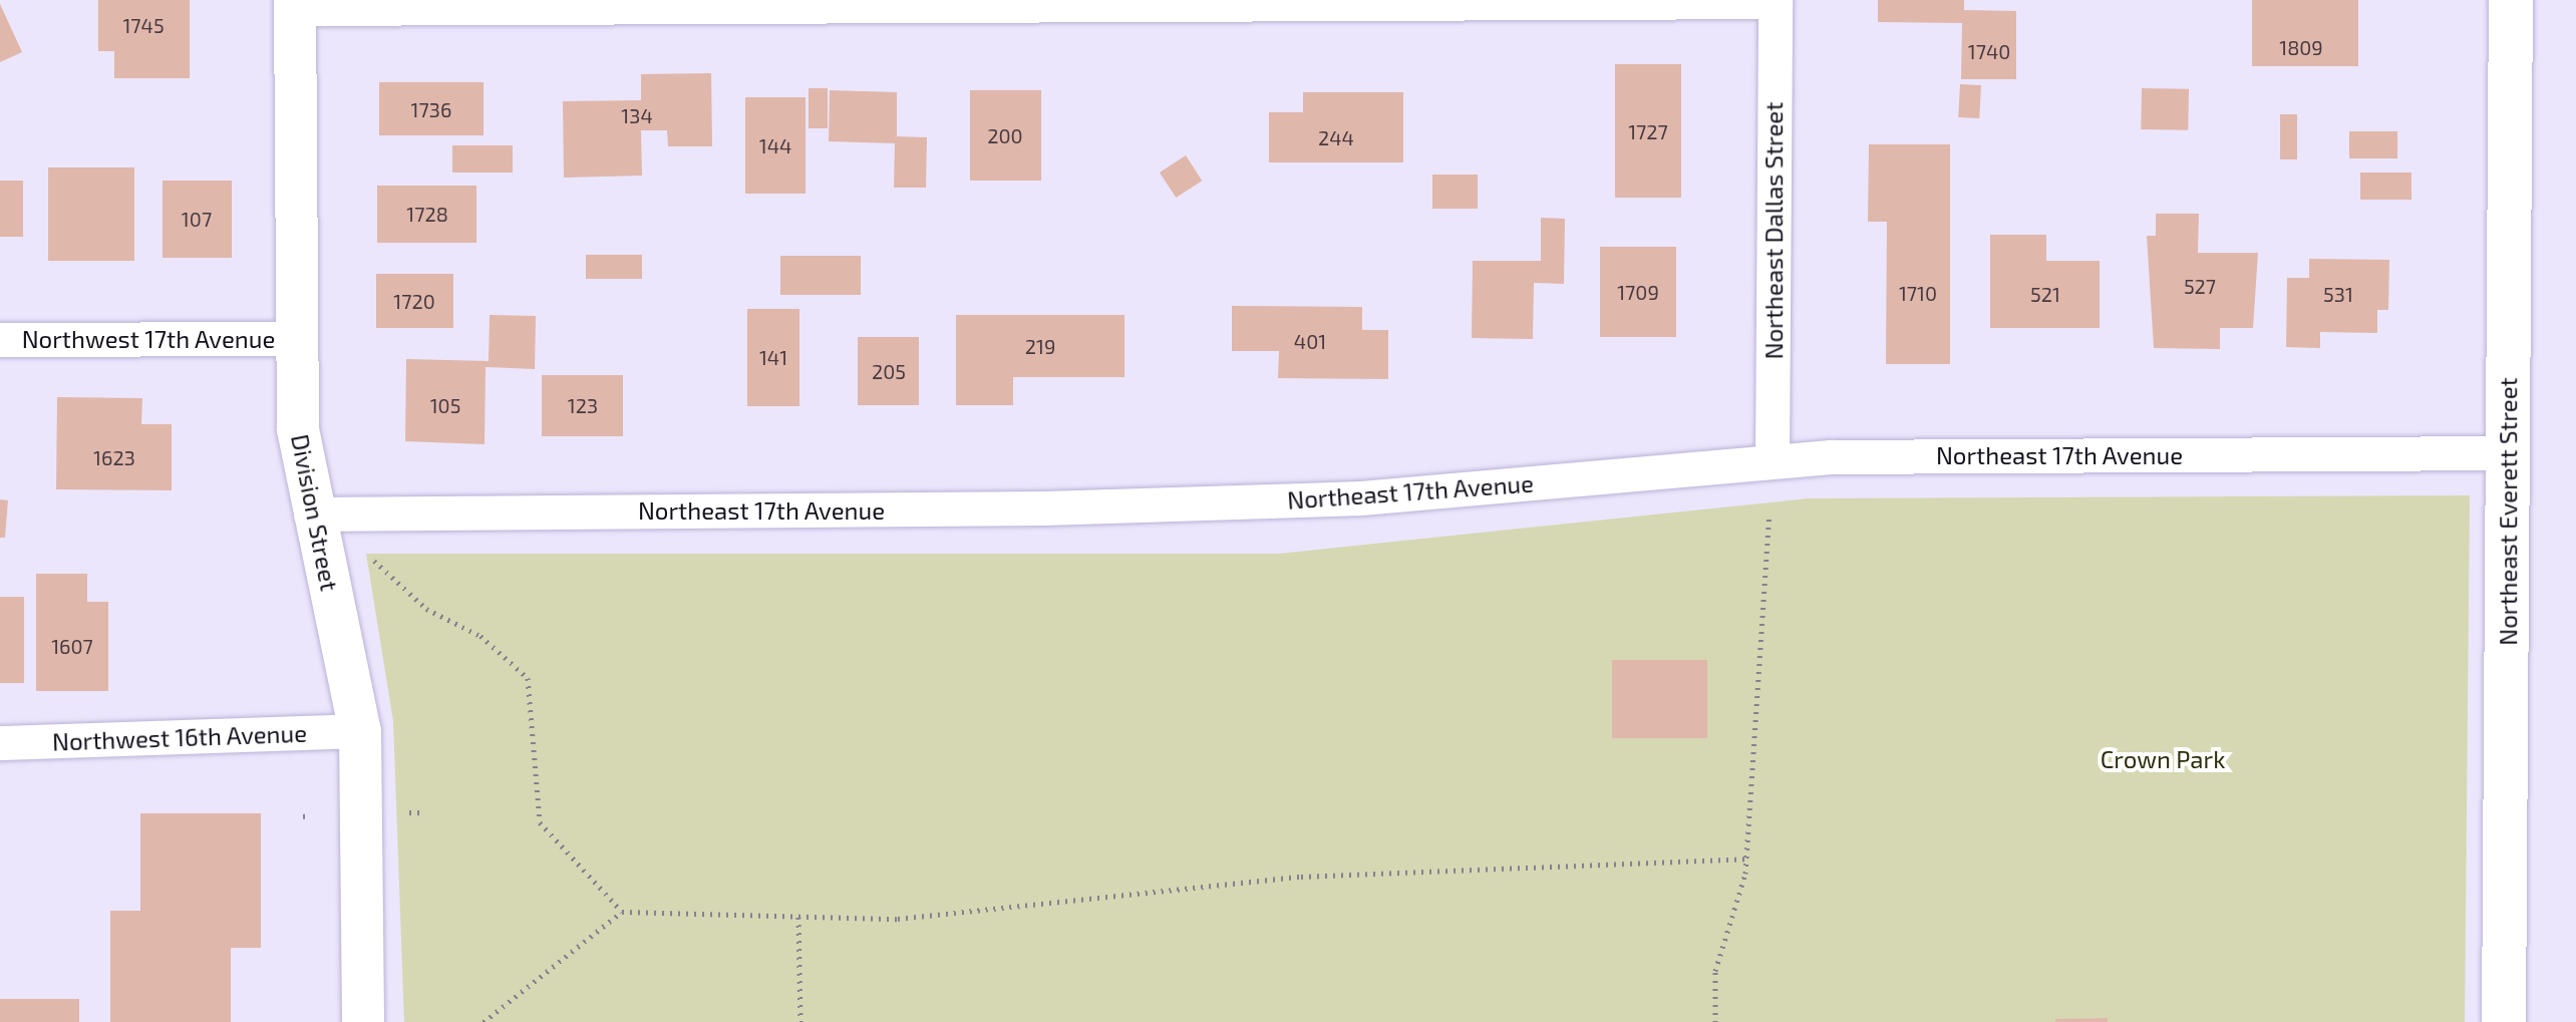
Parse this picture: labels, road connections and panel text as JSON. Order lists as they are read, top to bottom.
{
  "streets": {
    "main road": ["Northeast Everett Street"],
    "street": [
      "Northeast Dallas Street",
      "Northwest 17th Avenue",
      "Northeast 17th Avenue",
      "Division Street",
      "Northwest 16th Avenue"
    ]
  },
  "crossings": [
    ["Northeast Dallas Street", "Northeast 17th Avenue"],
    ["Northwest 17th Avenue", "Division Street"],
    ["Northeast 17th Avenue", "Northeast Everett Street"],
    ["Northeast 17th Avenue", "Division Street"],
    ["Division Street", "Northwest 16th Avenue"]
  ],
  "parks": ["Crown Park"],
  "house_numbers": [
    "1745",
    "1809",
    "1740",
    "1736",
    "134",
    "1727",
    "200",
    "244",
    "144",
    "1728",
    "107",
    "527",
    "1709",
    "1710",
    "521",
    "531",
    "1720",
    "401",
    "219",
    "141",
    "205",
    "105",
    "123",
    "1623",
    "1607"
  ]
}
